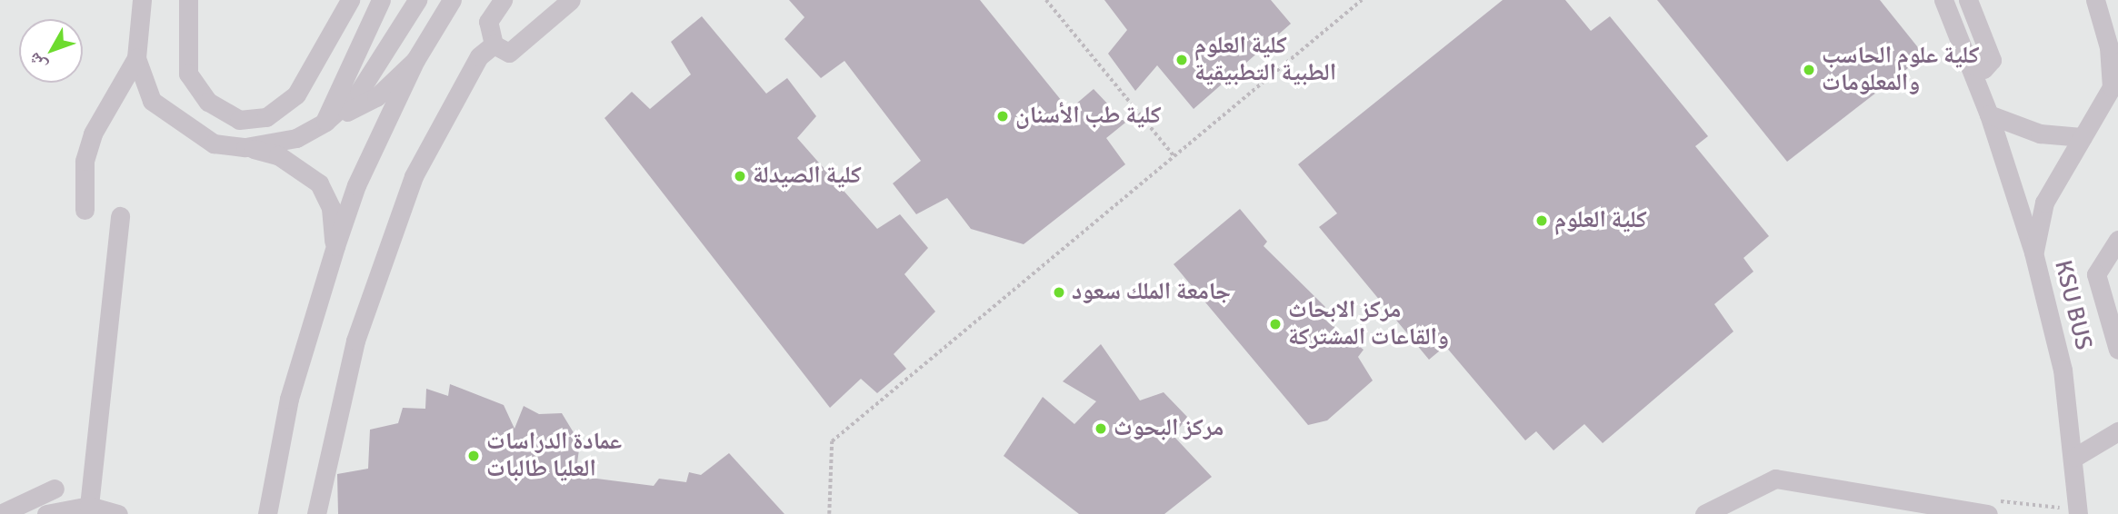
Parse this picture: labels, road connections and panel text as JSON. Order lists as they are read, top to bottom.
{
  "streets": {
    "lane": ["KSU BUS"]
  },
  "places": [
    "كلية العلوم الطبية التطبيقية",
    "كلية علوم الحاسب والمعلومات",
    "كلية طب الأسنان",
    "كلية الصيدلة",
    "كلية العلوم",
    "جامعة الملك سعود",
    "مركز الابحاث والقاعات المشتركة",
    "مركز البحوث",
    "عمادة الدراسات العليا طالبات"
  ],
  "north": "bottom left"
}
